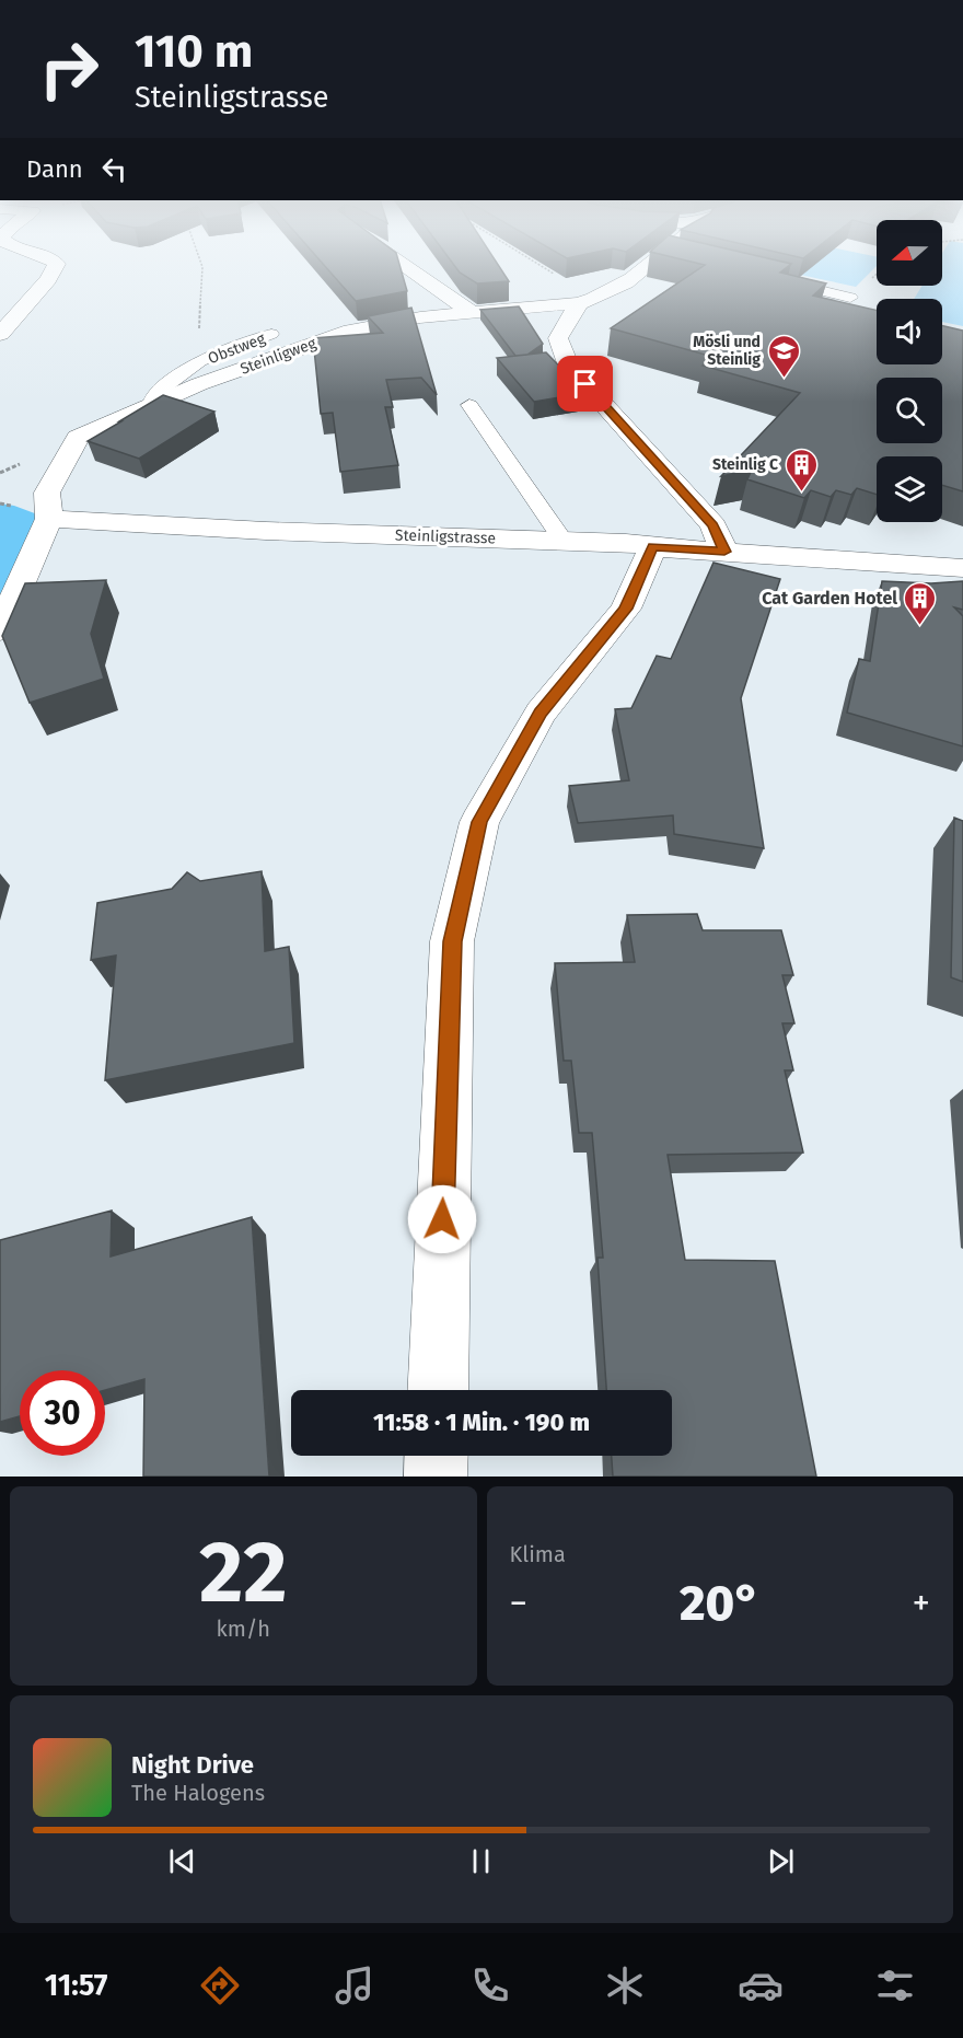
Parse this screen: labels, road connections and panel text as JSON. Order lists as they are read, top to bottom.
{
  "streets": {
    "street": ["Steinligweg", "Steinligstrasse"],
    "lane": ["Obstweg"]
  },
  "crossings": [
    ["Obstweg", "Steinligweg"],
    ["Steinligweg", "Steinligstrasse"]
  ],
  "places": {
    "school or university": ["Mösli und Steinlig"],
    "building": ["Steinlig C", "Cat Garden Hotel"]
  },
  "north": "left",
  "page": {
    "turn": ["110 m", "Steinligstrasse"],
    "then": "Dann",
    "limit": "30",
    "trip": "11:58 · 1 Min. · 190 m",
    "tile": [
      ["22", "km/h"],
      "Klima"
    ],
    "heat": ["−", "20°", "+"],
    "song": ["Night Drive", "The Halogens"],
    "tabs": "11:57"
  }
}
